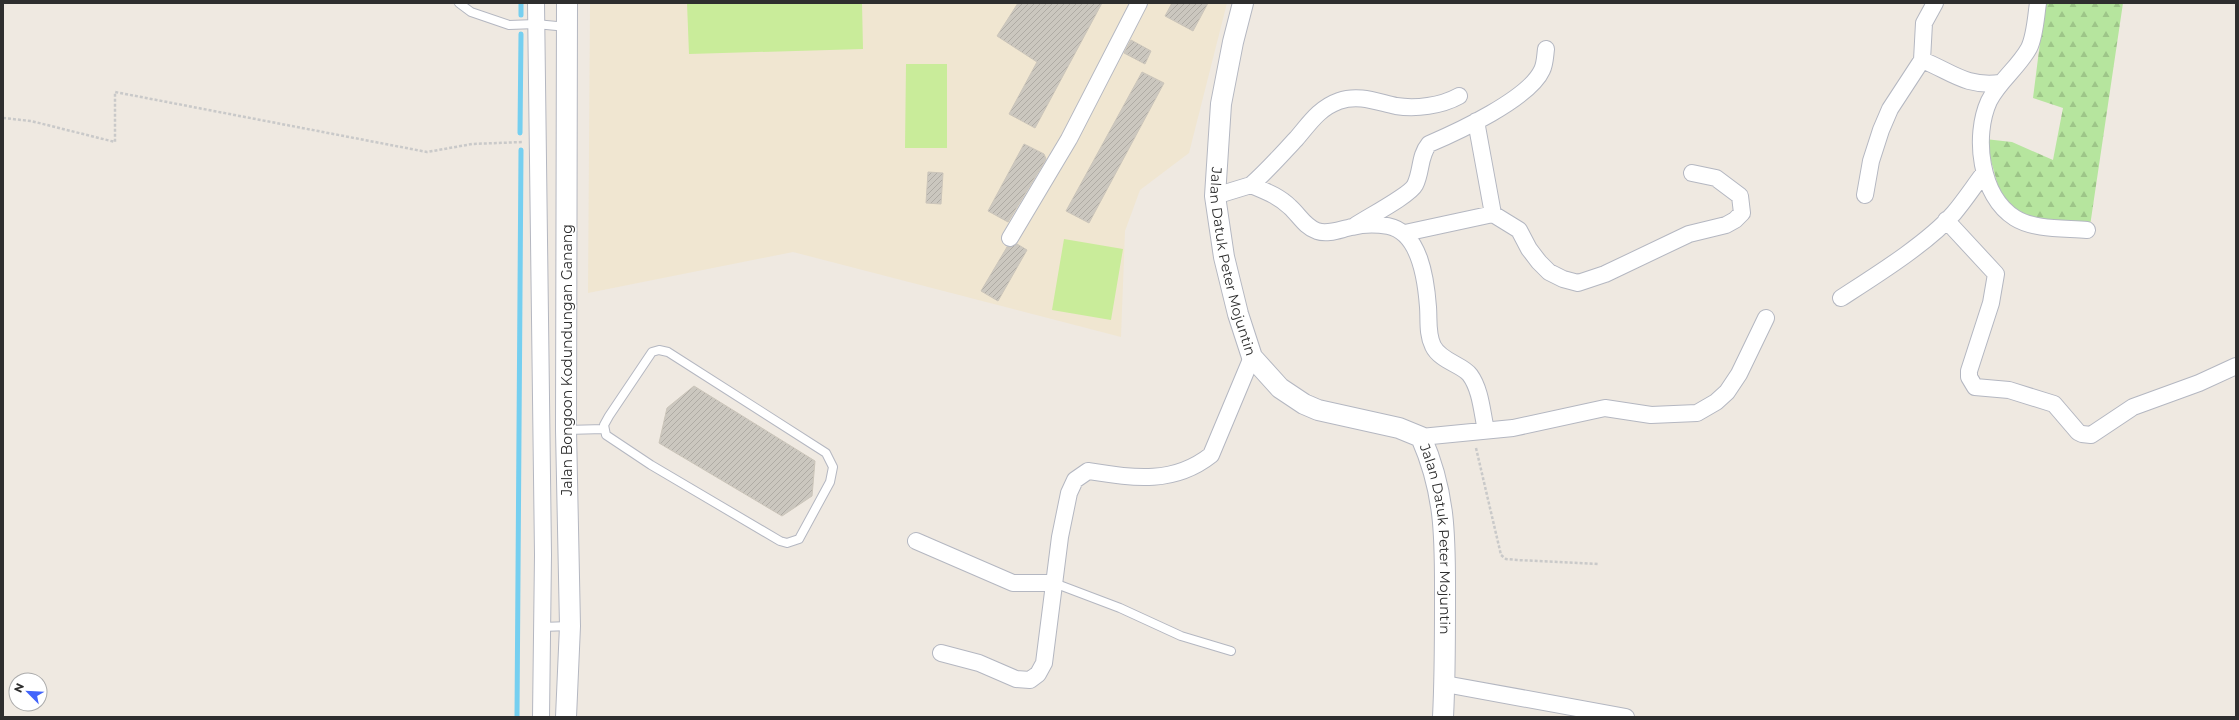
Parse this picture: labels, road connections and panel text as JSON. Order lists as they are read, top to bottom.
{
  "streets": {
    "street": ["Jalan Datuk Peter Mojuntin", "Jalan Bongoon Kodundungan Ganang"]
  },
  "north": "top left"
}
